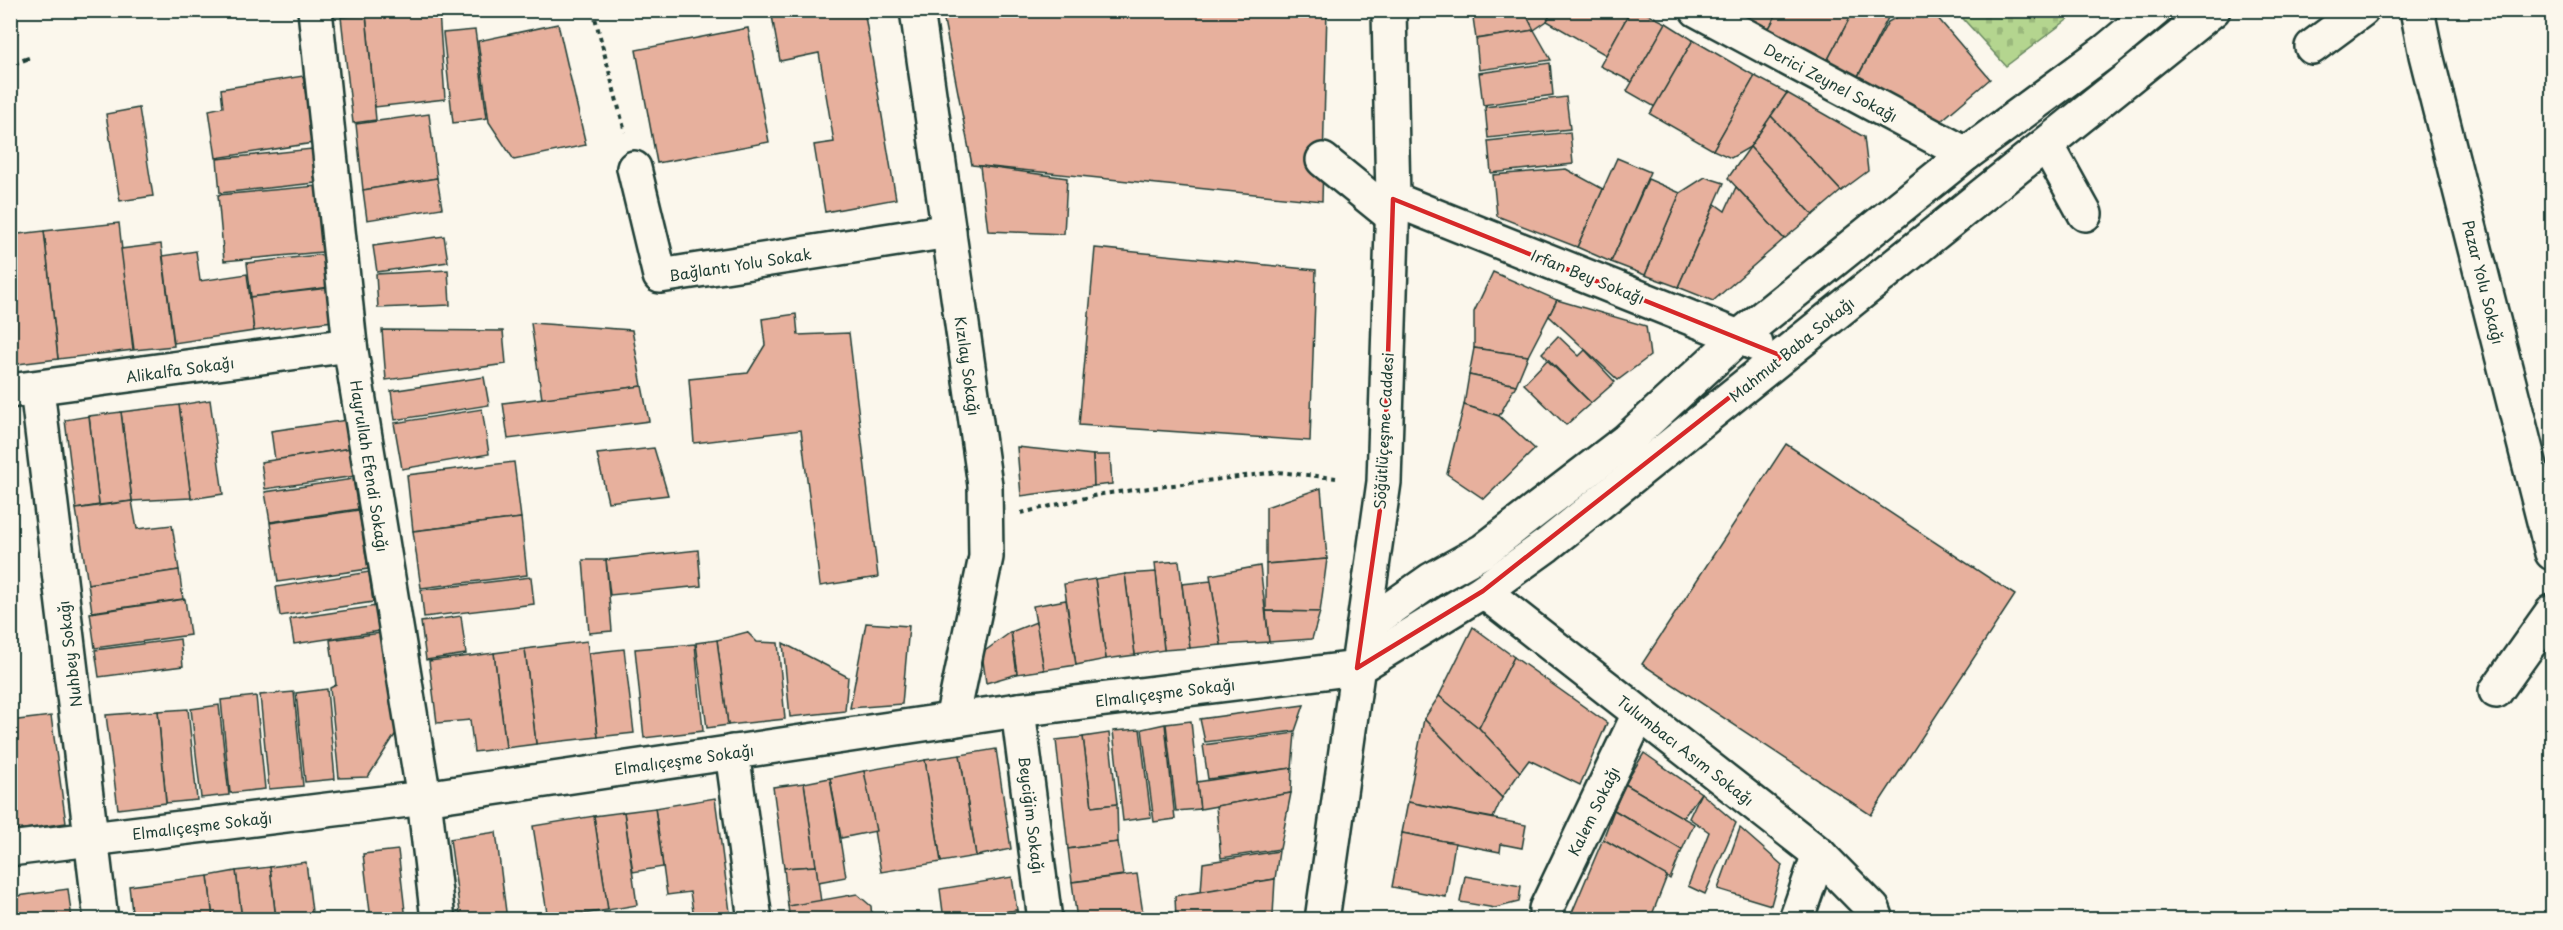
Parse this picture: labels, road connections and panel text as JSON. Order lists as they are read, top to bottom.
{
  "streets": {
    "street": [
      "Derici Zeynel Sokağı",
      "Bağlantı Yolu Sokak",
      "Irfan Bey Sokağı",
      "Pazar Yolu Sokağı",
      "Mahmut Baba Sokağı",
      "Kızılay Sokağı",
      "Alikalfa Sokağı",
      "Söğütlüçeşme Caddesi",
      "Hayrullah Efendi Sokağı",
      "Nuhbey Sokağı",
      "Elmalıçeşme Sokağı",
      "Tulumbacı Asım Sokağı",
      "Kalem Sokağı",
      "Beyciğim Sokağı"
    ]
  },
  "crossings": [
    ["Bağlantı Yolu Sokak", "Kızılay Sokağı"],
    ["Irfan Bey Sokağı", "Mahmut Baba Sokağı"],
    ["Irfan Bey Sokağı", "Söğütlüçeşme Caddesi"],
    ["Mahmut Baba Sokağı", "Söğütlüçeşme Caddesi"],
    ["Mahmut Baba Sokağı", "Elmalıçeşme Sokağı"],
    ["Mahmut Baba Sokağı", "Tulumbacı Asım Sokağı"],
    ["Kızılay Sokağı", "Elmalıçeşme Sokağı"],
    ["Alikalfa Sokağı", "Hayrullah Efendi Sokağı"],
    ["Alikalfa Sokağı", "Nuhbey Sokağı"],
    ["Söğütlüçeşme Caddesi", "Elmalıçeşme Sokağı"],
    ["Hayrullah Efendi Sokağı", "Elmalıçeşme Sokağı"],
    ["Nuhbey Sokağı", "Elmalıçeşme Sokağı"],
    ["Elmalıçeşme Sokağı", "Beyciğim Sokağı"],
    ["Tulumbacı Asım Sokağı", "Kalem Sokağı"]
  ]
}
